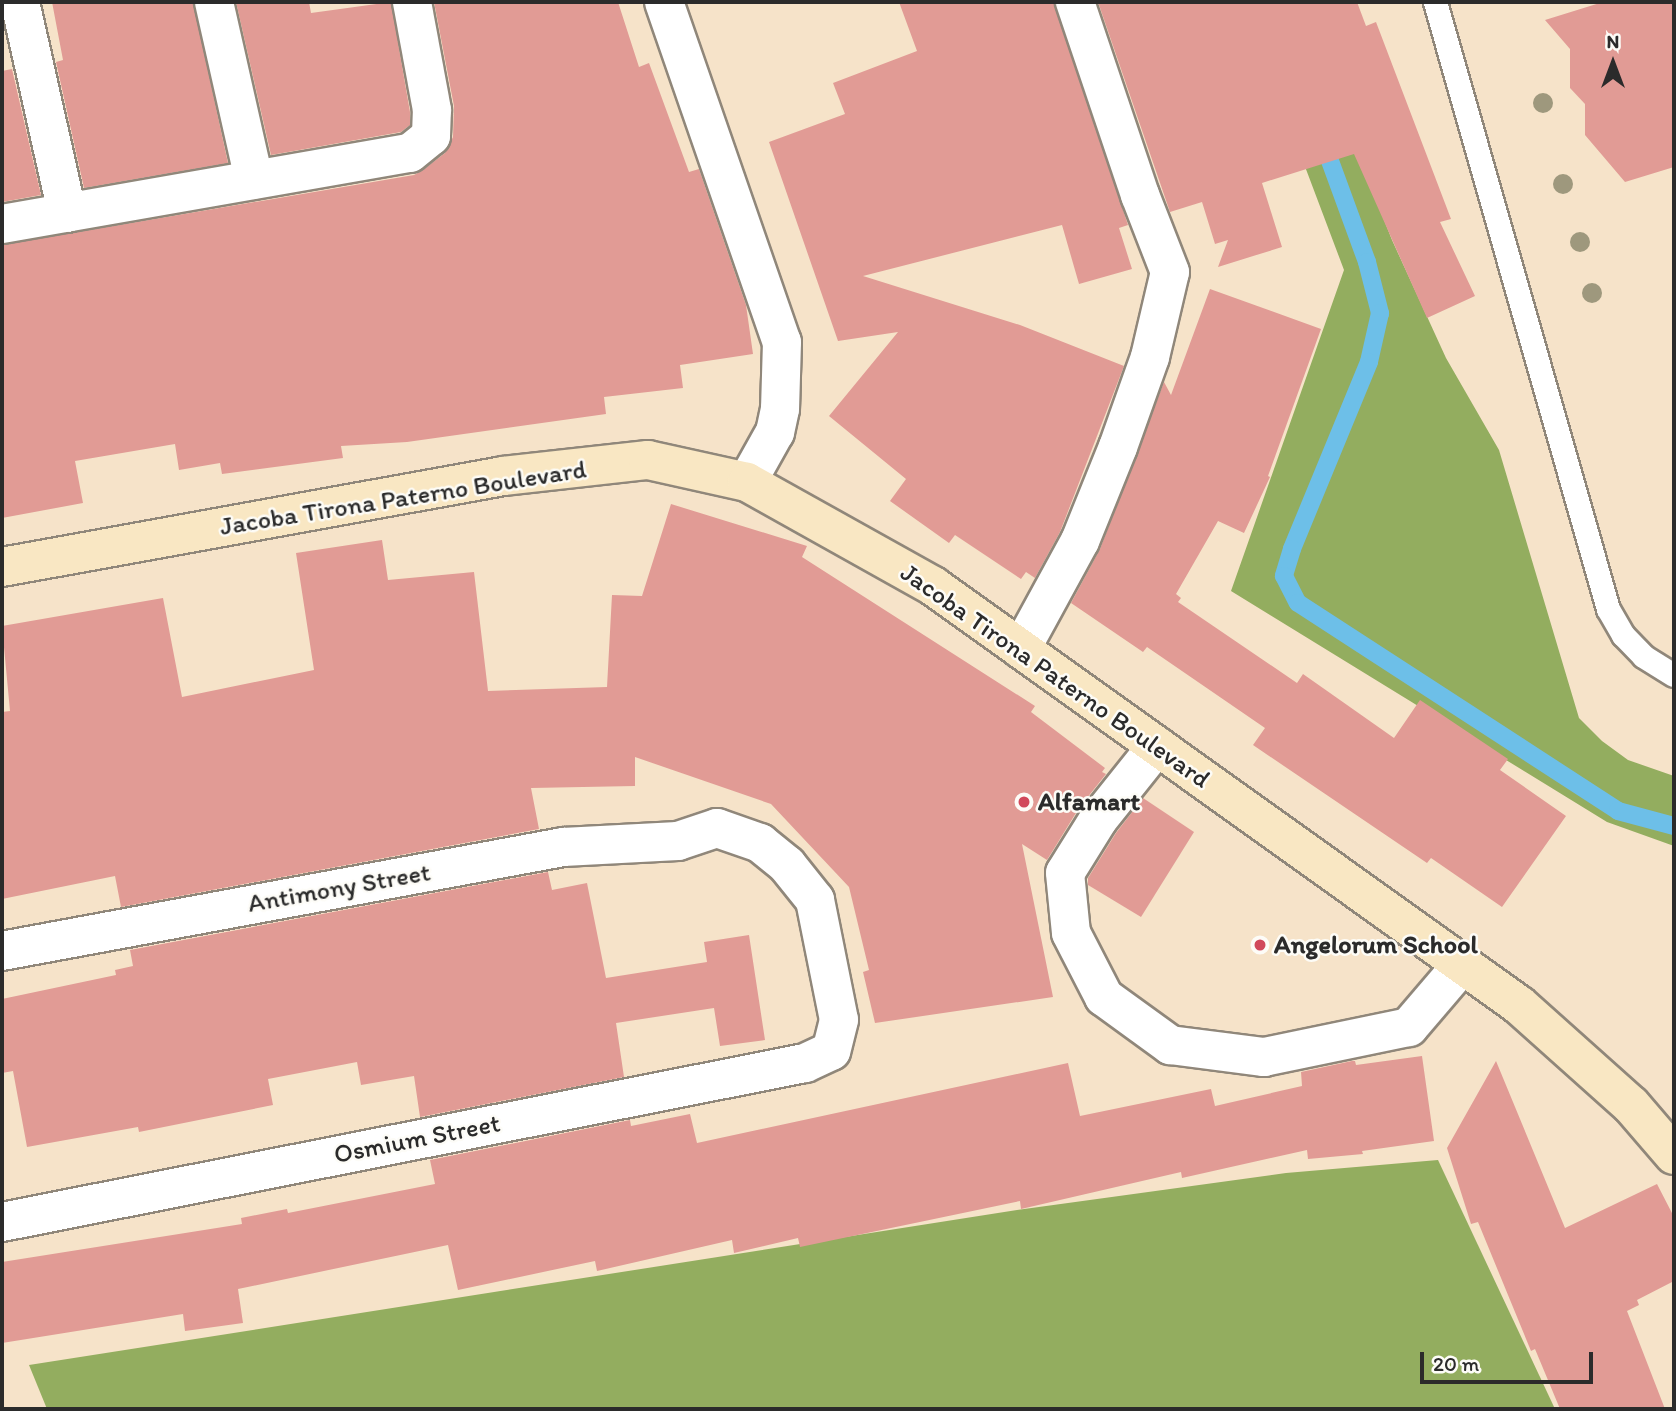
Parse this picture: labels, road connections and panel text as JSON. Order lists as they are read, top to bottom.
{
  "streets": {
    "street": ["Jacoba Tirona Paterno Boulevard", "Antimony Street", "Osmium Street"]
  },
  "crossings": [
    ["Antimony Street", "Osmium Street"]
  ],
  "places": ["Alfamart", "Angelorum School"],
  "scale_bar": "20 m",
  "north": "top"
}
